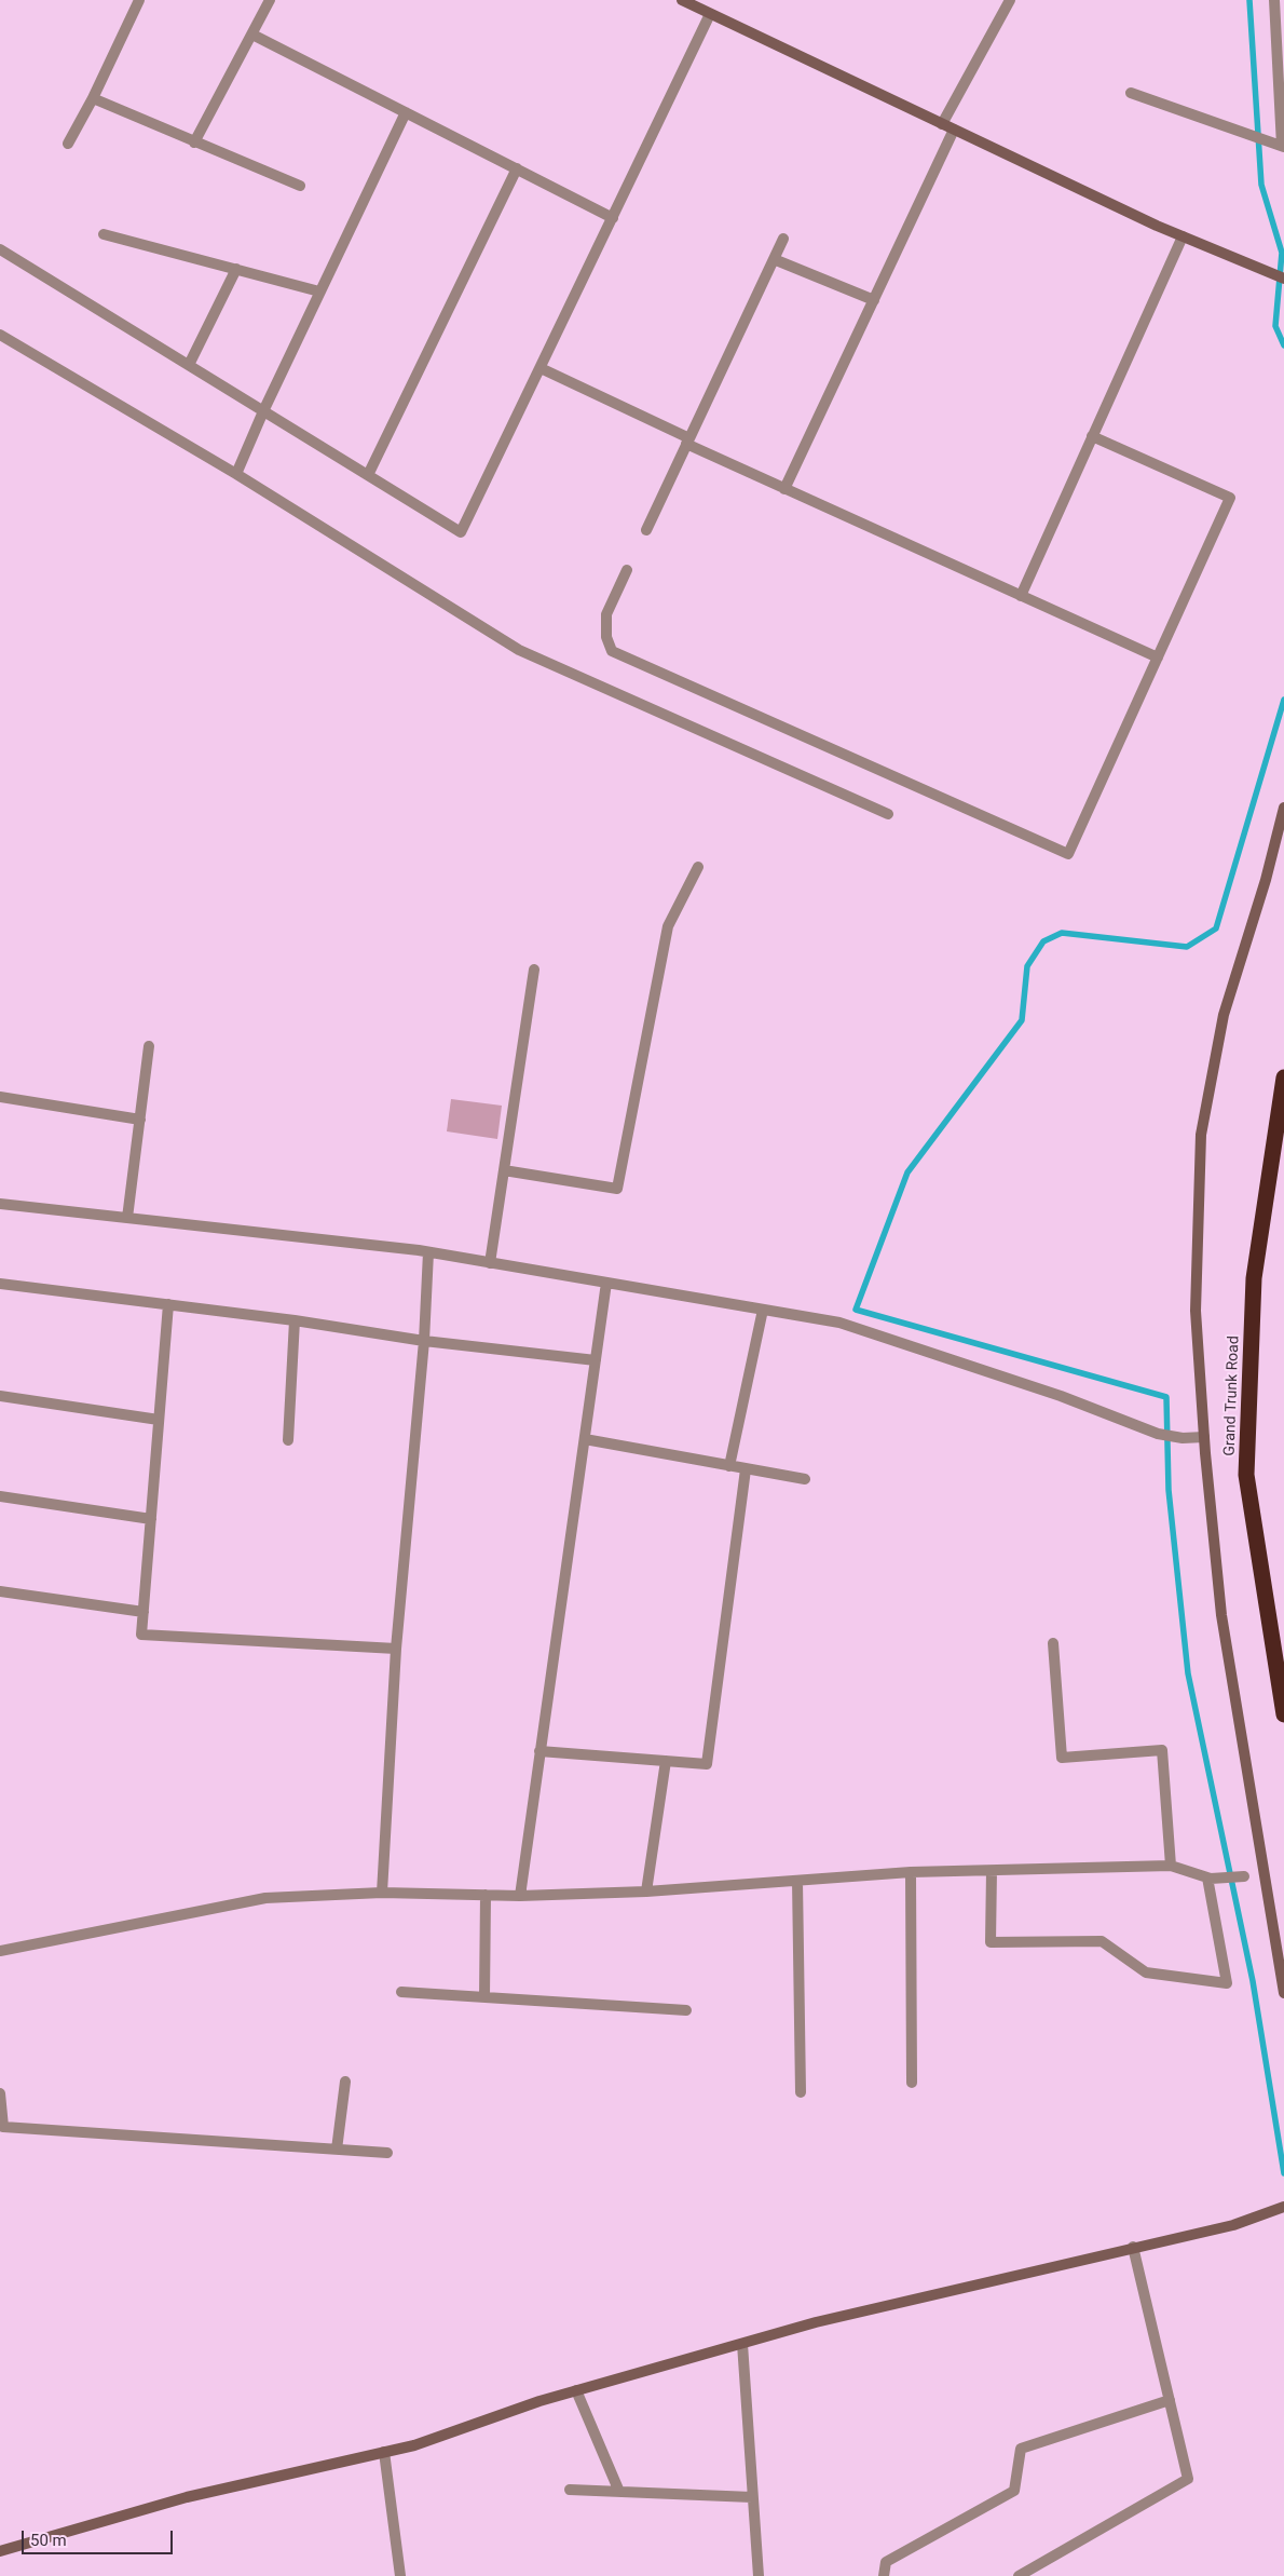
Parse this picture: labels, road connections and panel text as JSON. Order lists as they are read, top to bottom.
{
  "streets": {
    "highway": ["Grand Trunk Road"]
  },
  "scale_bar": "50 m"
}
